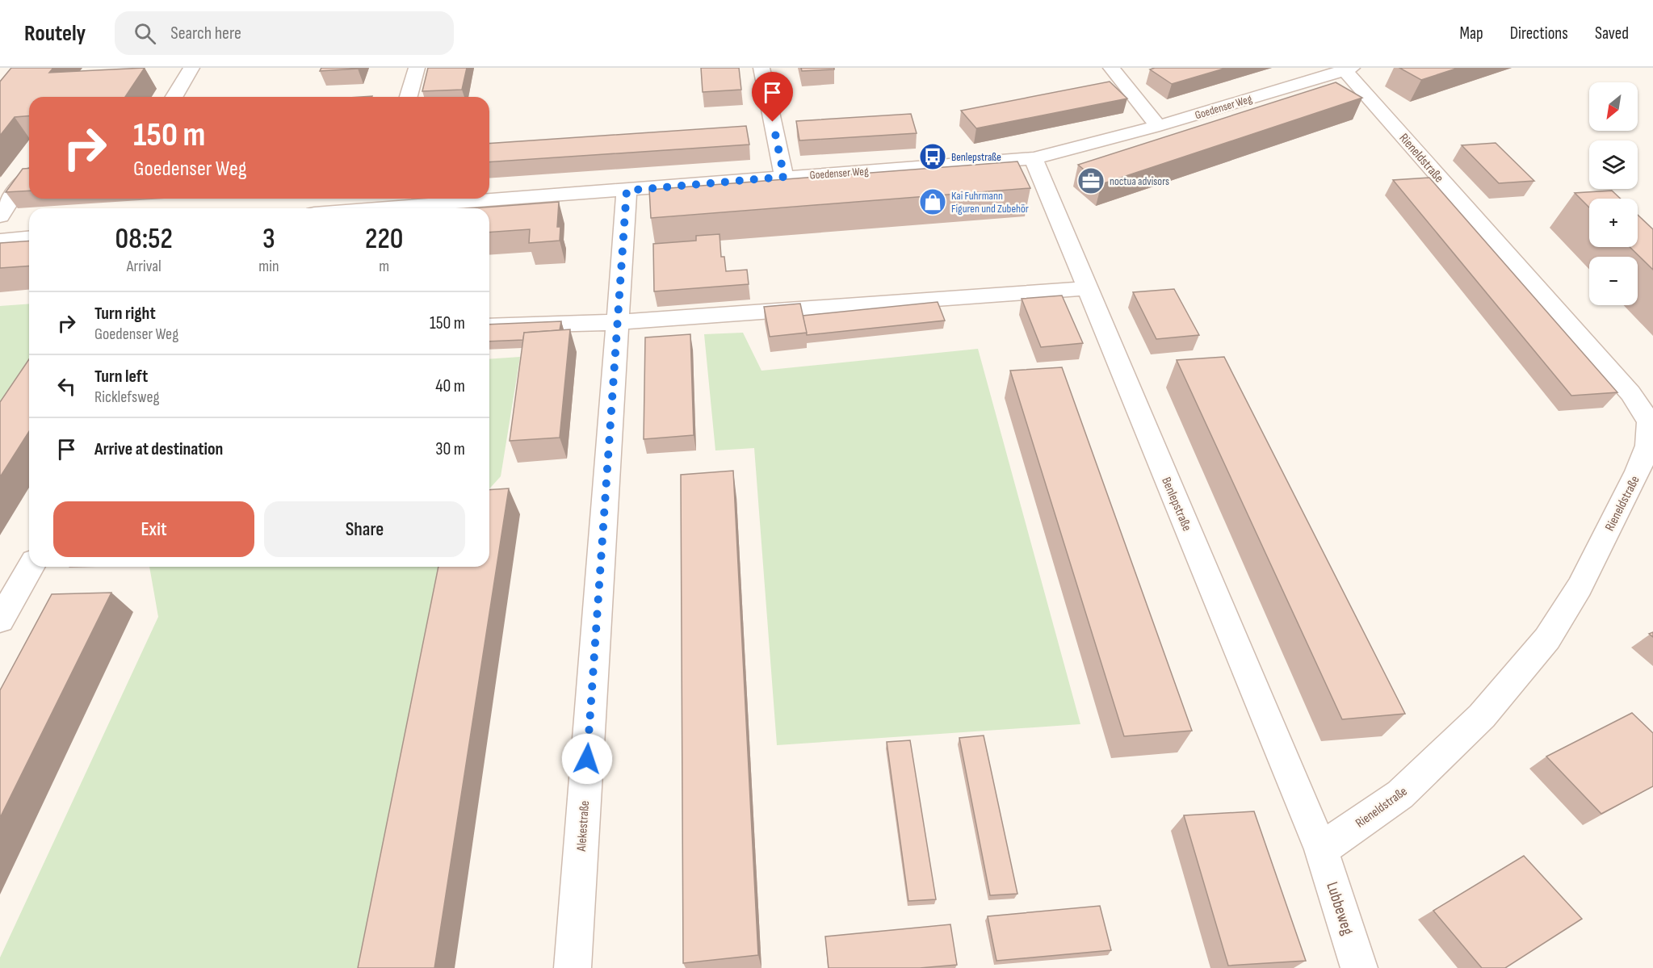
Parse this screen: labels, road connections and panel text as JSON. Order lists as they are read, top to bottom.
{
  "streets": {
    "street": [
      "Goedenser Weg",
      "Rieneldstraße",
      "Benlepstraße",
      "Alekestraße",
      "Lubbeweg"
    ]
  },
  "crossings": [
    ["Goedenser Weg", "Rieneldstraße"],
    ["Goedenser Weg", "Benlepstraße"],
    ["Goedenser Weg", "Alekestraße"],
    ["Rieneldstraße", "Benlepstraße"],
    ["Rieneldstraße", "Lubbeweg"],
    ["Benlepstraße", "Lubbeweg"]
  ],
  "places": {
    "bus stop": ["Benlepstraße"],
    "office": ["noctua advisors"],
    "shop": ["Kai Fuhrmann Figuren und Zubehör"]
  },
  "north": "bottom left",
  "page": {
    "header": "Routely",
    "search": "Search here",
    "nav": ["Map", "Directions", "Saved"],
    "map_buttons": ["+", "−"],
    "turn": ["150 m", "Goedenser Weg"],
    "eta": [
      "08:52",
      "Arrival",
      "3",
      "min",
      "220",
      "m"
    ],
    "list": [
      {
        "name": "Turn right",
        "note": "Goedenser Weg",
        "value": "150 m"
      },
      {
        "name": "Turn left",
        "note": "Ricklefsweg",
        "value": "40 m"
      },
      {
        "name": "Arrive at destination",
        "value": "30 m"
      }
    ],
    "buttons": ["Exit", "Share"]
  }
}
